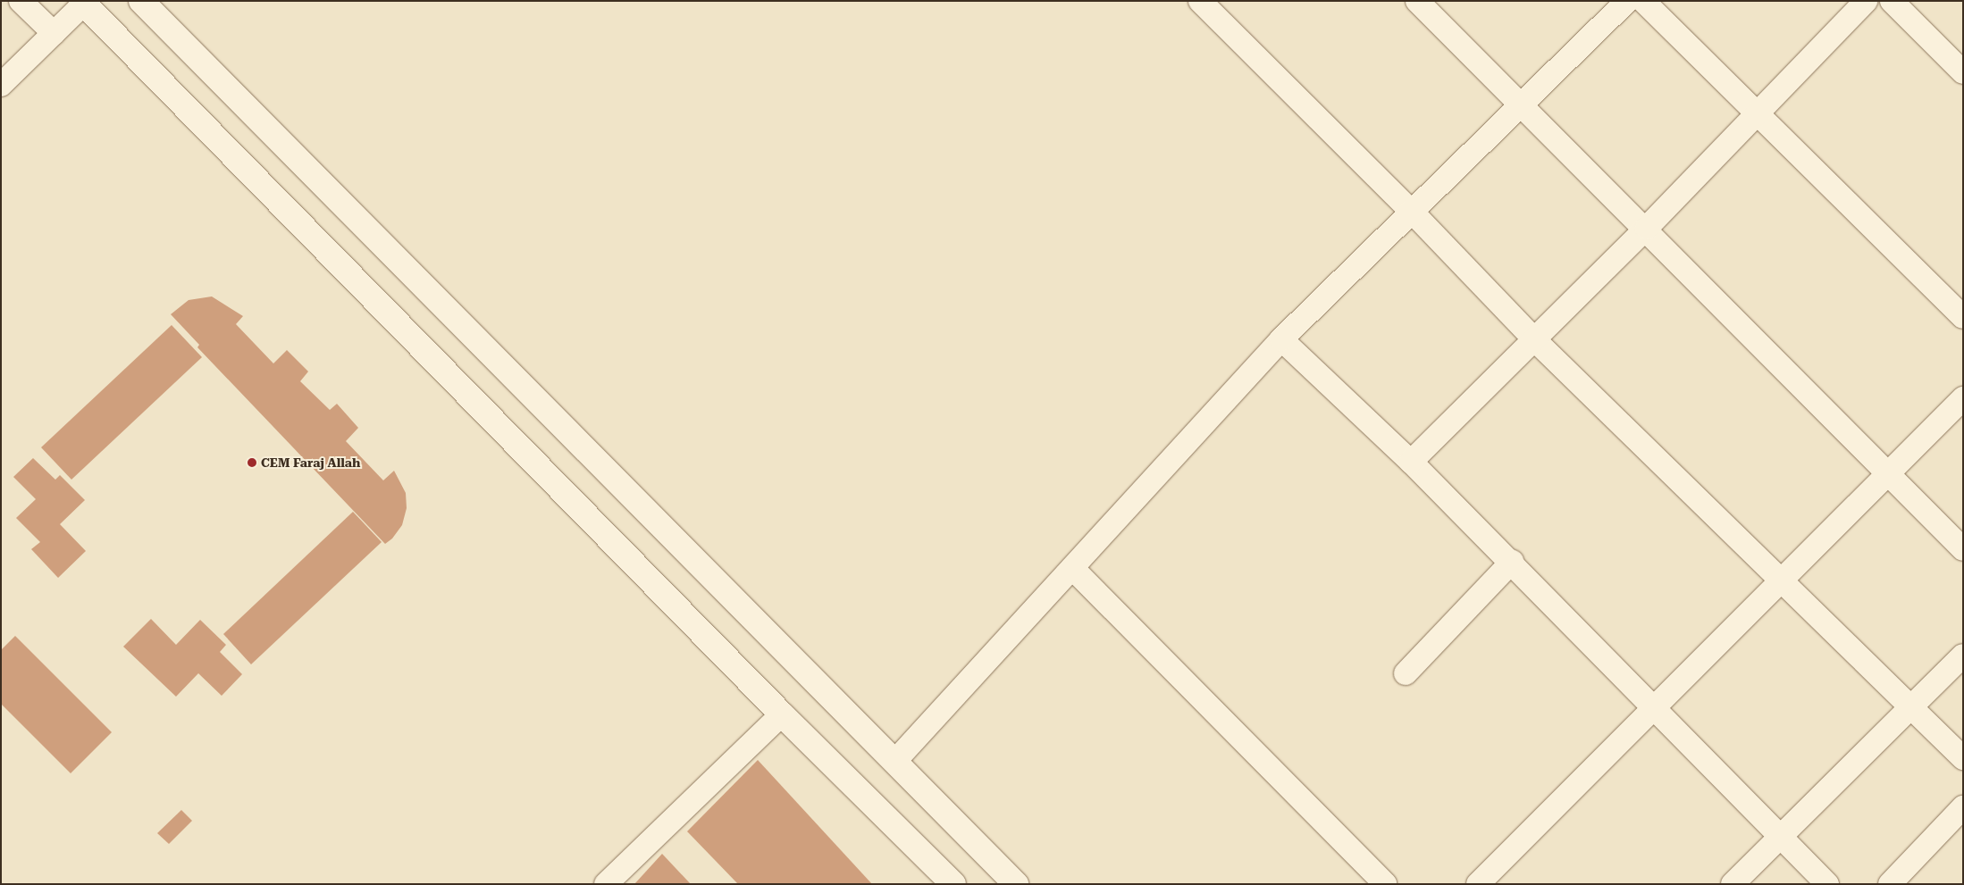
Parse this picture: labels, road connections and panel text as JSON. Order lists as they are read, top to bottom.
{
  "places": ["CEM Faraj Allah"]
}
